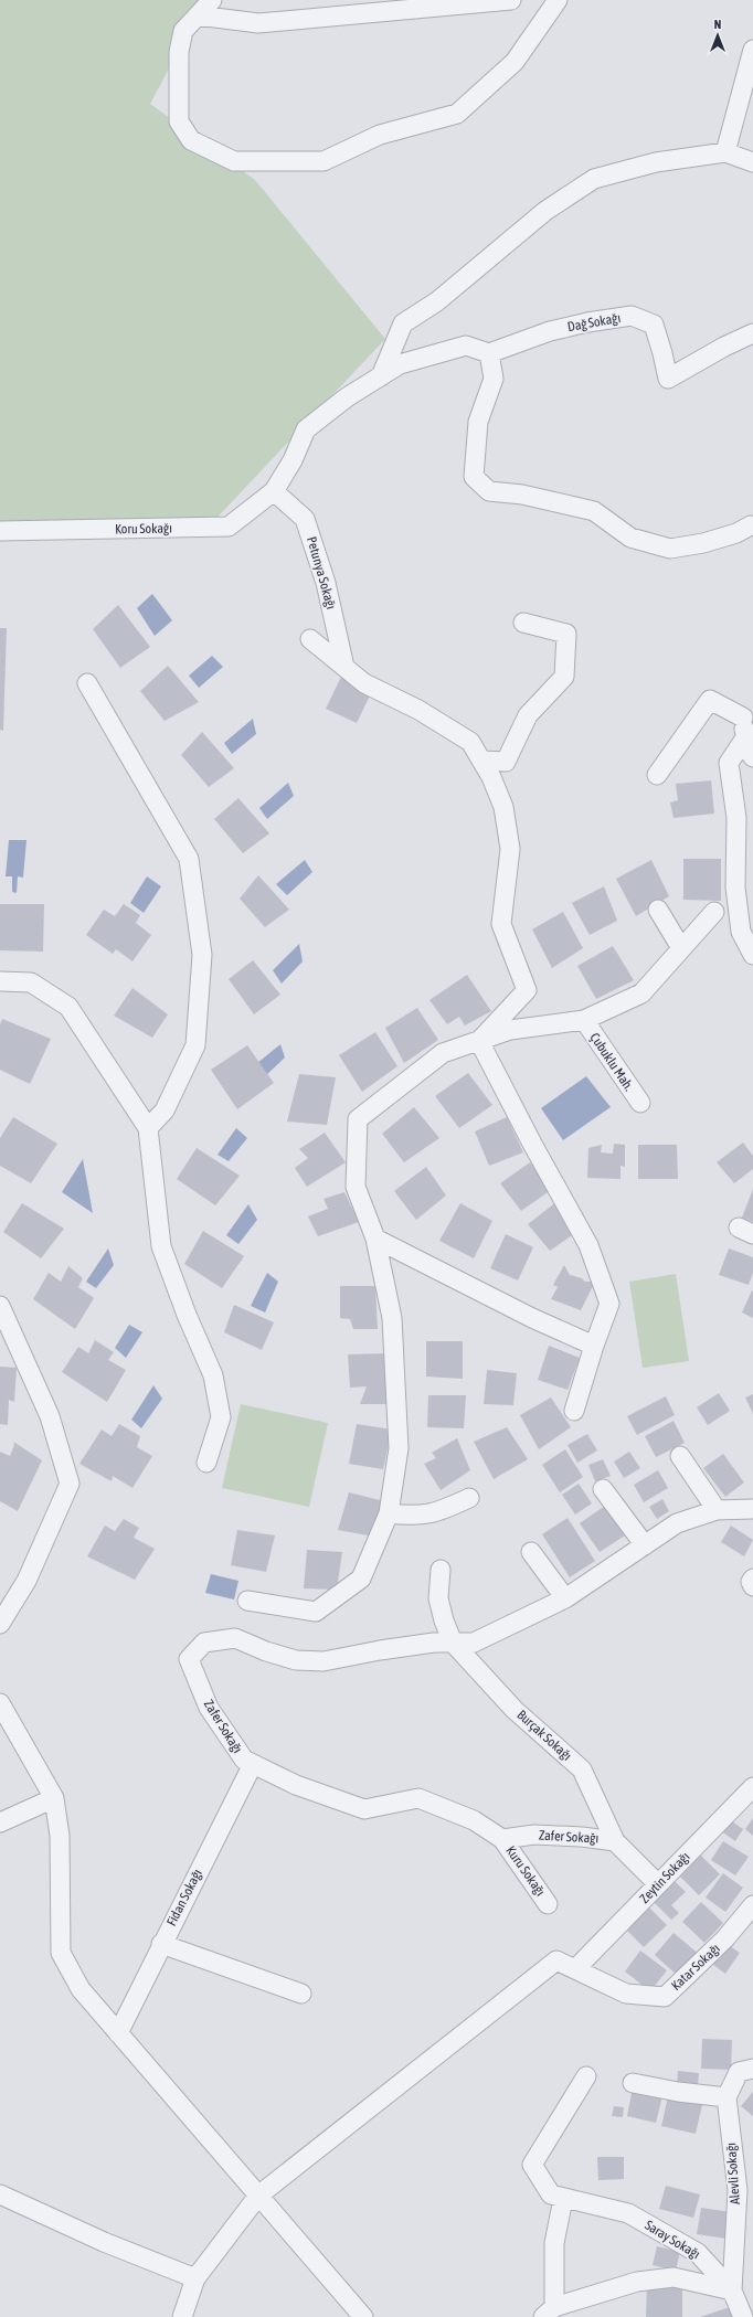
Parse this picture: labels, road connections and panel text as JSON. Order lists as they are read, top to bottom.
{
  "streets": {
    "street": [
      "Dağ Sokağı",
      "Koru Sokağı",
      "Petunya Sokağı",
      "Çubuklu Mah.",
      "Zafer Sokağı",
      "Burçak Sokağı",
      "Kuru Sokağı",
      "Zeytin Sokağı",
      "Fidan Sokağı",
      "Katar Sokağı",
      "Alevli Sokağı",
      "Saray Sokağı"
    ]
  },
  "crossings": [
    ["Koru Sokağı", "Petunya Sokağı"],
    ["Zafer Sokağı", "Burçak Sokağı"],
    ["Zafer Sokağı", "Kuru Sokağı"],
    ["Zafer Sokağı", "Zeytin Sokağı"],
    ["Zafer Sokağı", "Fidan Sokağı"],
    ["Zeytin Sokağı", "Katar Sokağı"],
    ["Alevli Sokağı", "Saray Sokağı"]
  ],
  "north": "top"
}
